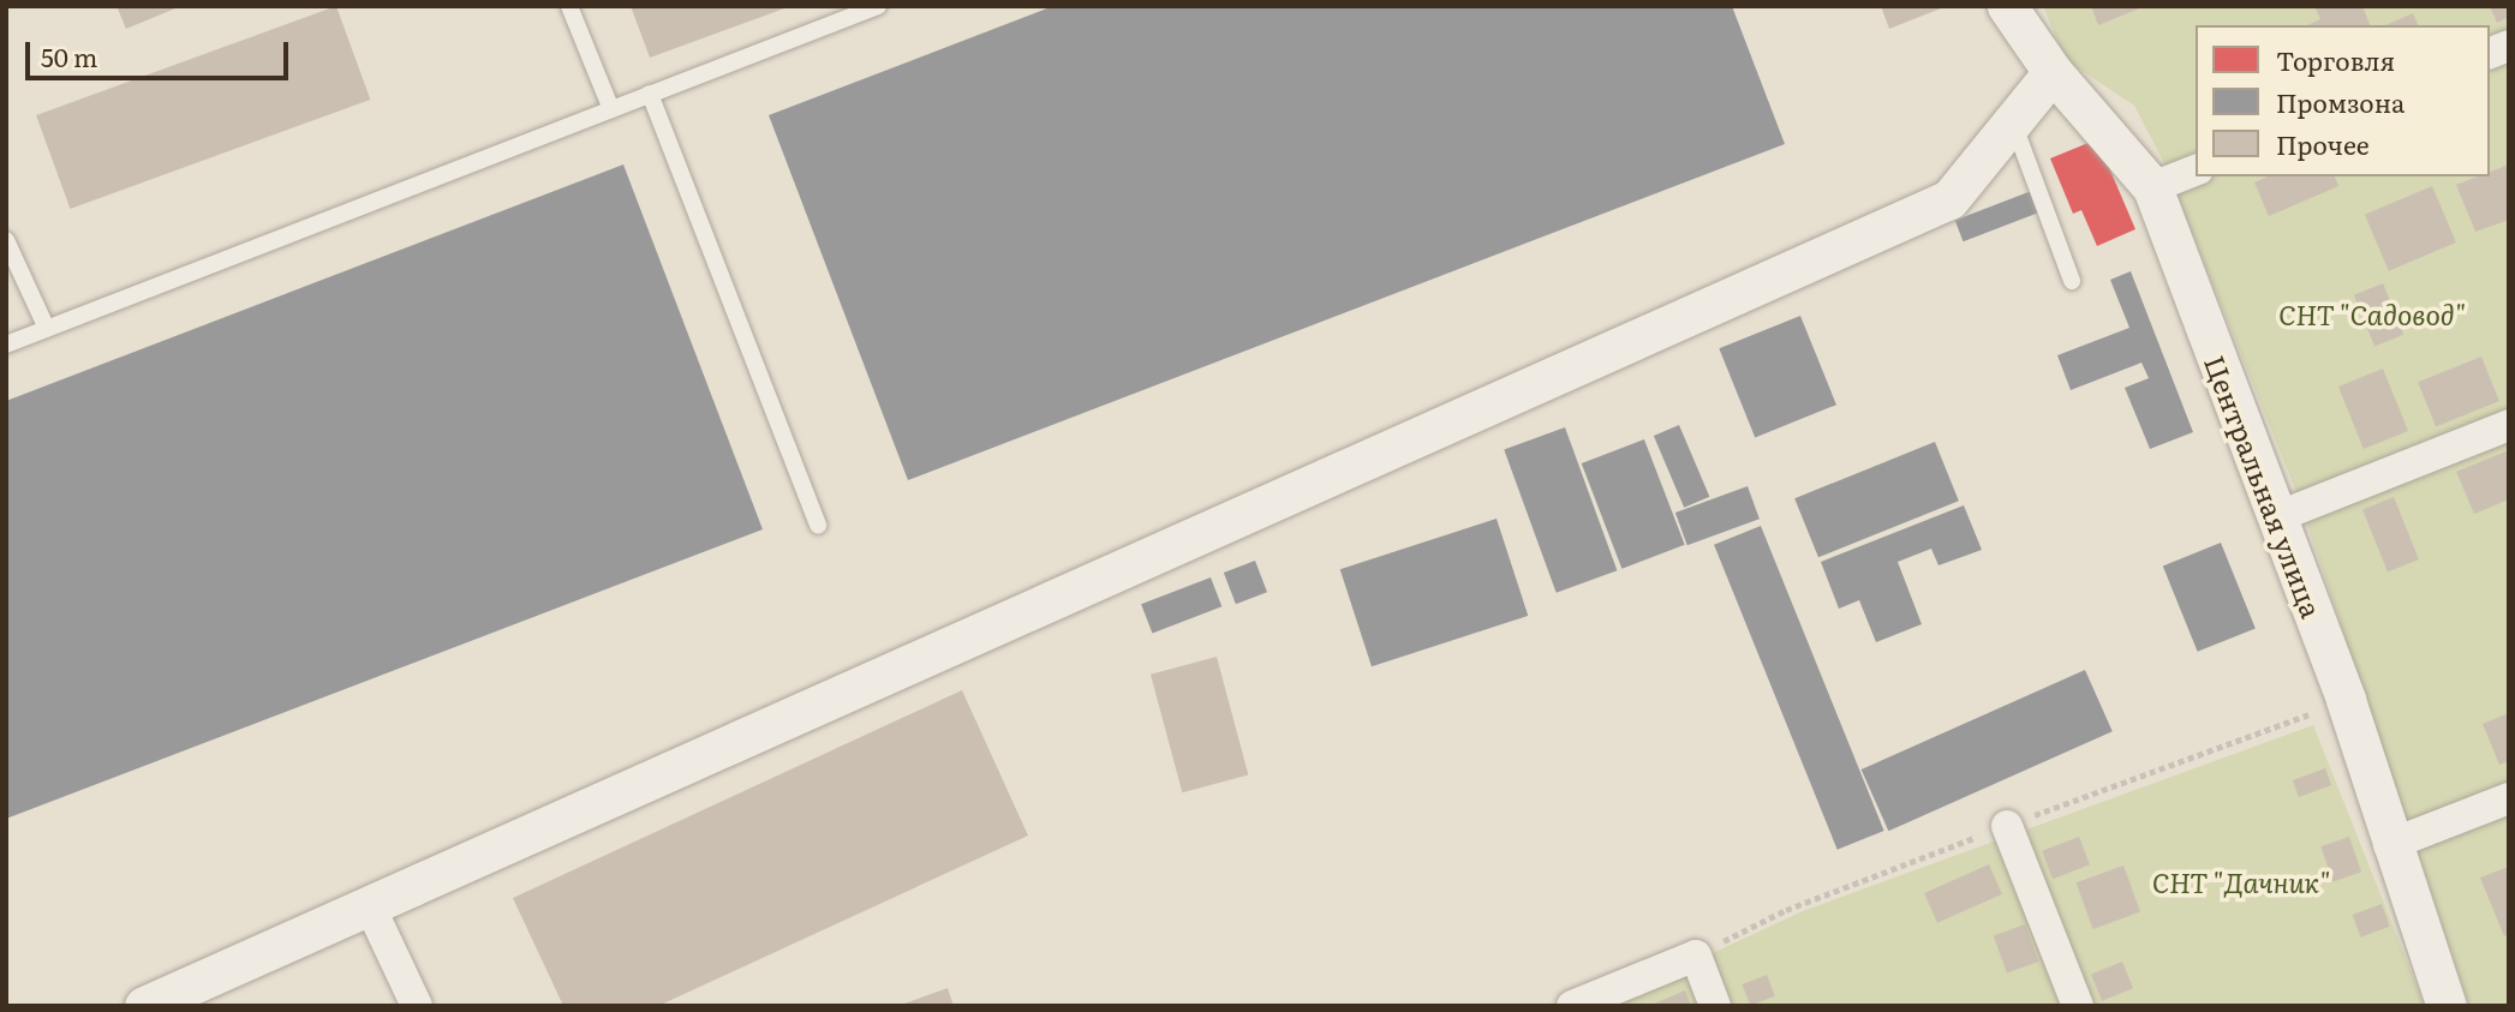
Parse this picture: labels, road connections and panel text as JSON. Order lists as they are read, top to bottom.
{
  "streets": {
    "street": ["Центральная улица"]
  },
  "parks": ["СНТ \"Садовод\"", "СНТ \"Дачник\""],
  "legend": ["Торговля", "Промзона", "Прочее"],
  "scale_bar": "50 m"
}
